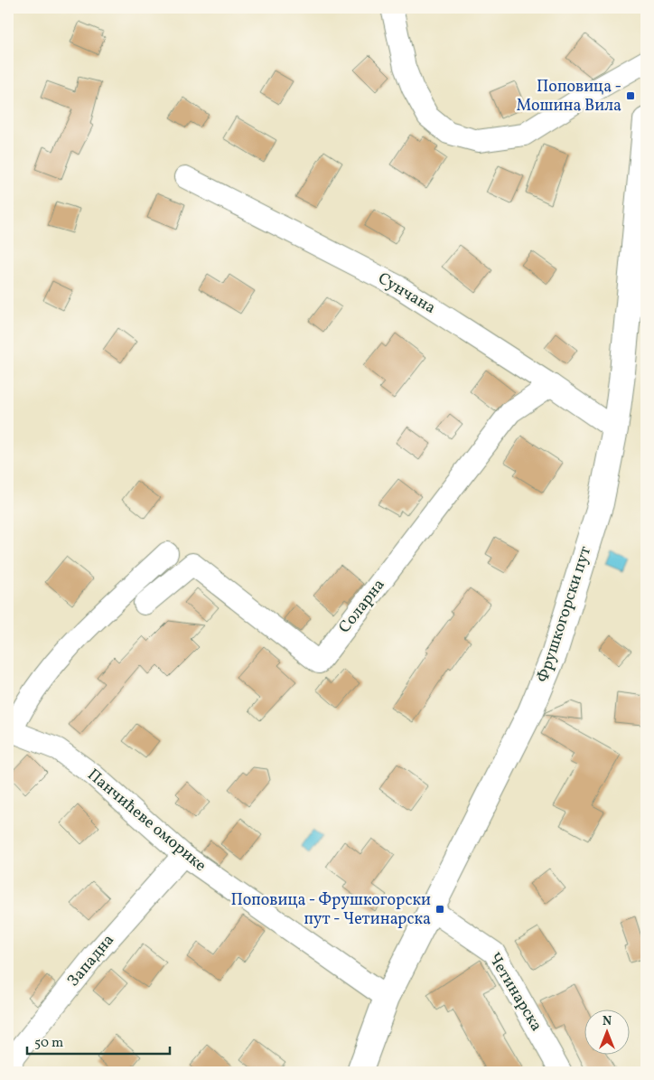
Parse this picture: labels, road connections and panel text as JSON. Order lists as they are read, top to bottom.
{
  "streets": {
    "street": [
      "Сунчана",
      "Соларна",
      "Фрушкогорски пут",
      "Панчићеве оморике",
      "Западна",
      "Четинарска"
    ]
  },
  "crossings": [
    ["Сунчана", "Соларна"],
    ["Сунчана", "Фрушкогорски пут"],
    ["Фрушкогорски пут", "Панчићеве оморике"],
    ["Фрушкогорски пут", "Четинарска"],
    ["Панчићеве оморике", "Западна"]
  ],
  "places": {
    "transit": ["Поповица - Мошина Вила", "Поповица - Фрушкогорски пут - Четинарска"]
  },
  "scale_bar": "50 m",
  "north": "top"
}
